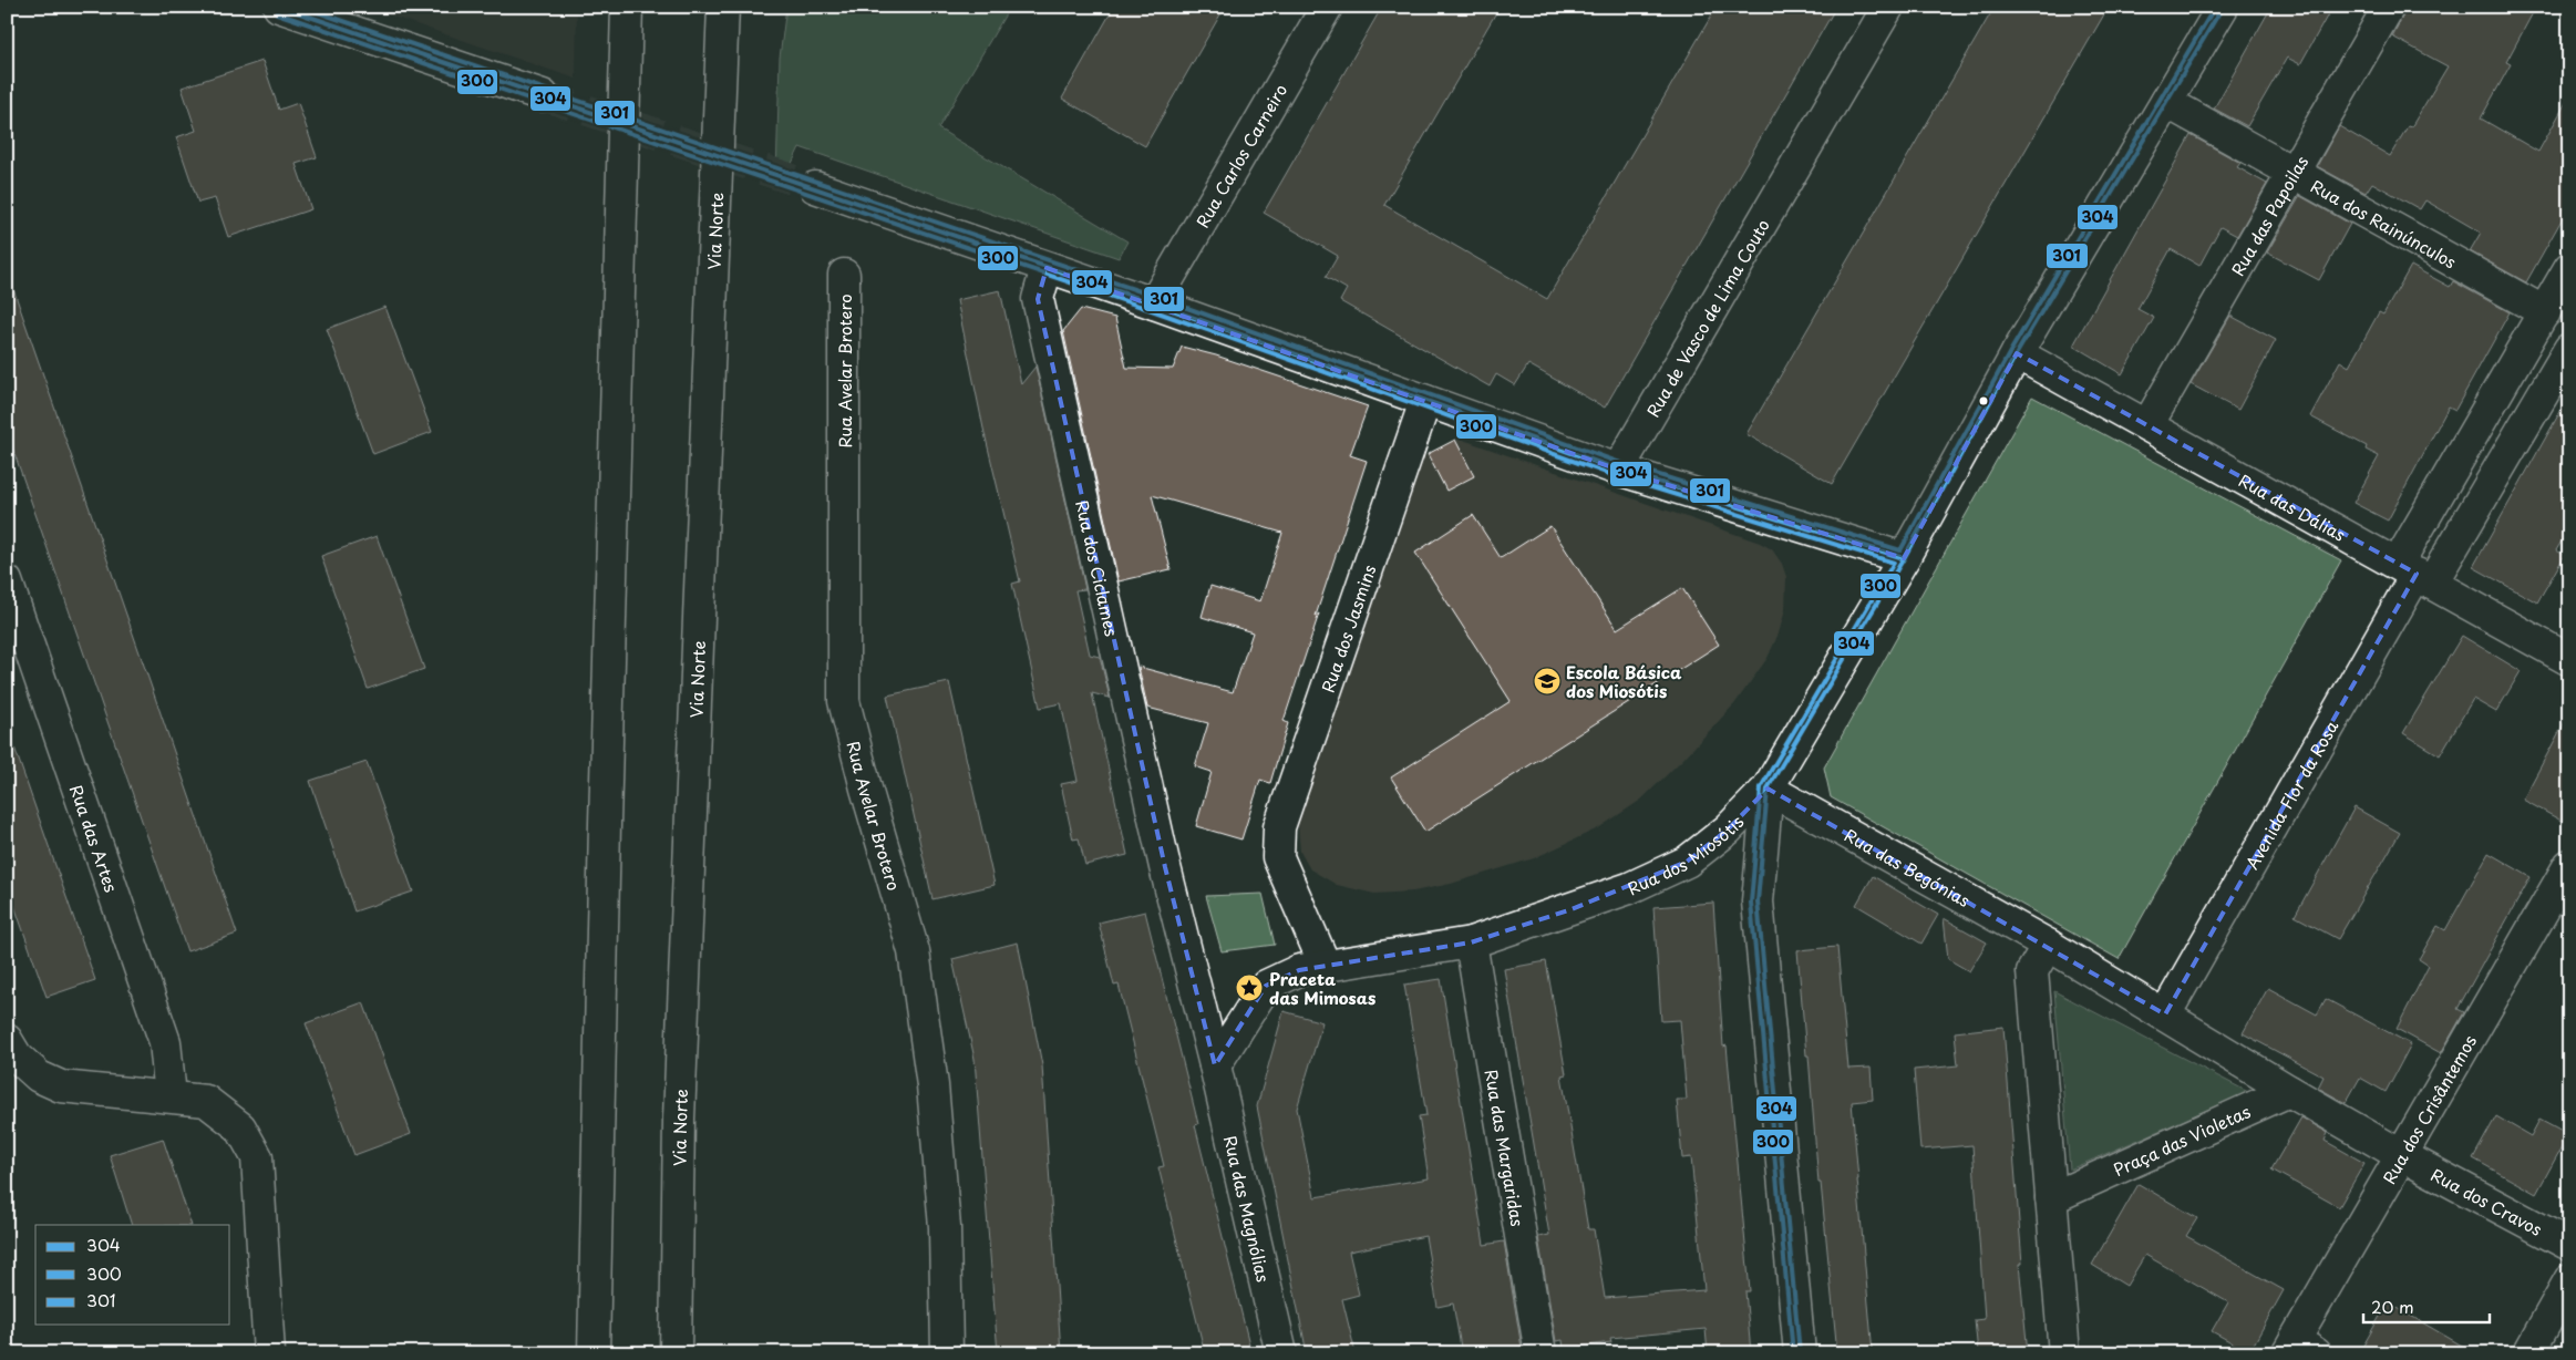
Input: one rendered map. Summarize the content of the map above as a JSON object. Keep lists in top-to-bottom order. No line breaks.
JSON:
{"streets":{"main road":["Rua Carlos Carneiro","Rua das Papoilas","Rua dos Rainúnculos","Via Norte","Rua de Vasco de Lima Couto","Rua Avelar Brotero","Rua das Dálias","Rua dos Ciclames","Rua dos Jasmins","Avenida Flor da Rosa","Rua das Artes","Rua dos Miosótis","Rua das Begónias","Rua dos Crisântemos","Praça das Violetas","Rua das Margaridas","Rua dos Cravos","Rua das Magnólias"]},"crossings":[["Rua das Papoilas","Rua dos Rainúnculos"],["Rua das Papoilas","Rua das Dálias"],["Rua dos Rainúnculos","Avenida Flor da Rosa"],["Rua dos Rainúnculos","Rua dos Miosótis"],["Rua das Dálias","Avenida Flor da Rosa"],["Rua das Dálias","Rua dos Miosótis"],["Rua dos Ciclames","Rua das Magnólias"],["Rua dos Jasmins","Rua dos Miosótis"],["Rua dos Miosótis","Rua das Begónias"],["Rua dos Miosótis","Rua das Margaridas"],["Rua dos Crisântemos","Rua dos Cravos"],["Praça das Violetas","Rua dos Cravos"]],"places":{"school or university":["Escola Básica dos Miosótis"],"place":["Praceta das Mimosas"]},"lines":["transit line 304","transit line 301","transit line 300"],"legend":["304","300","301"],"scale_bar":"20 m"}
